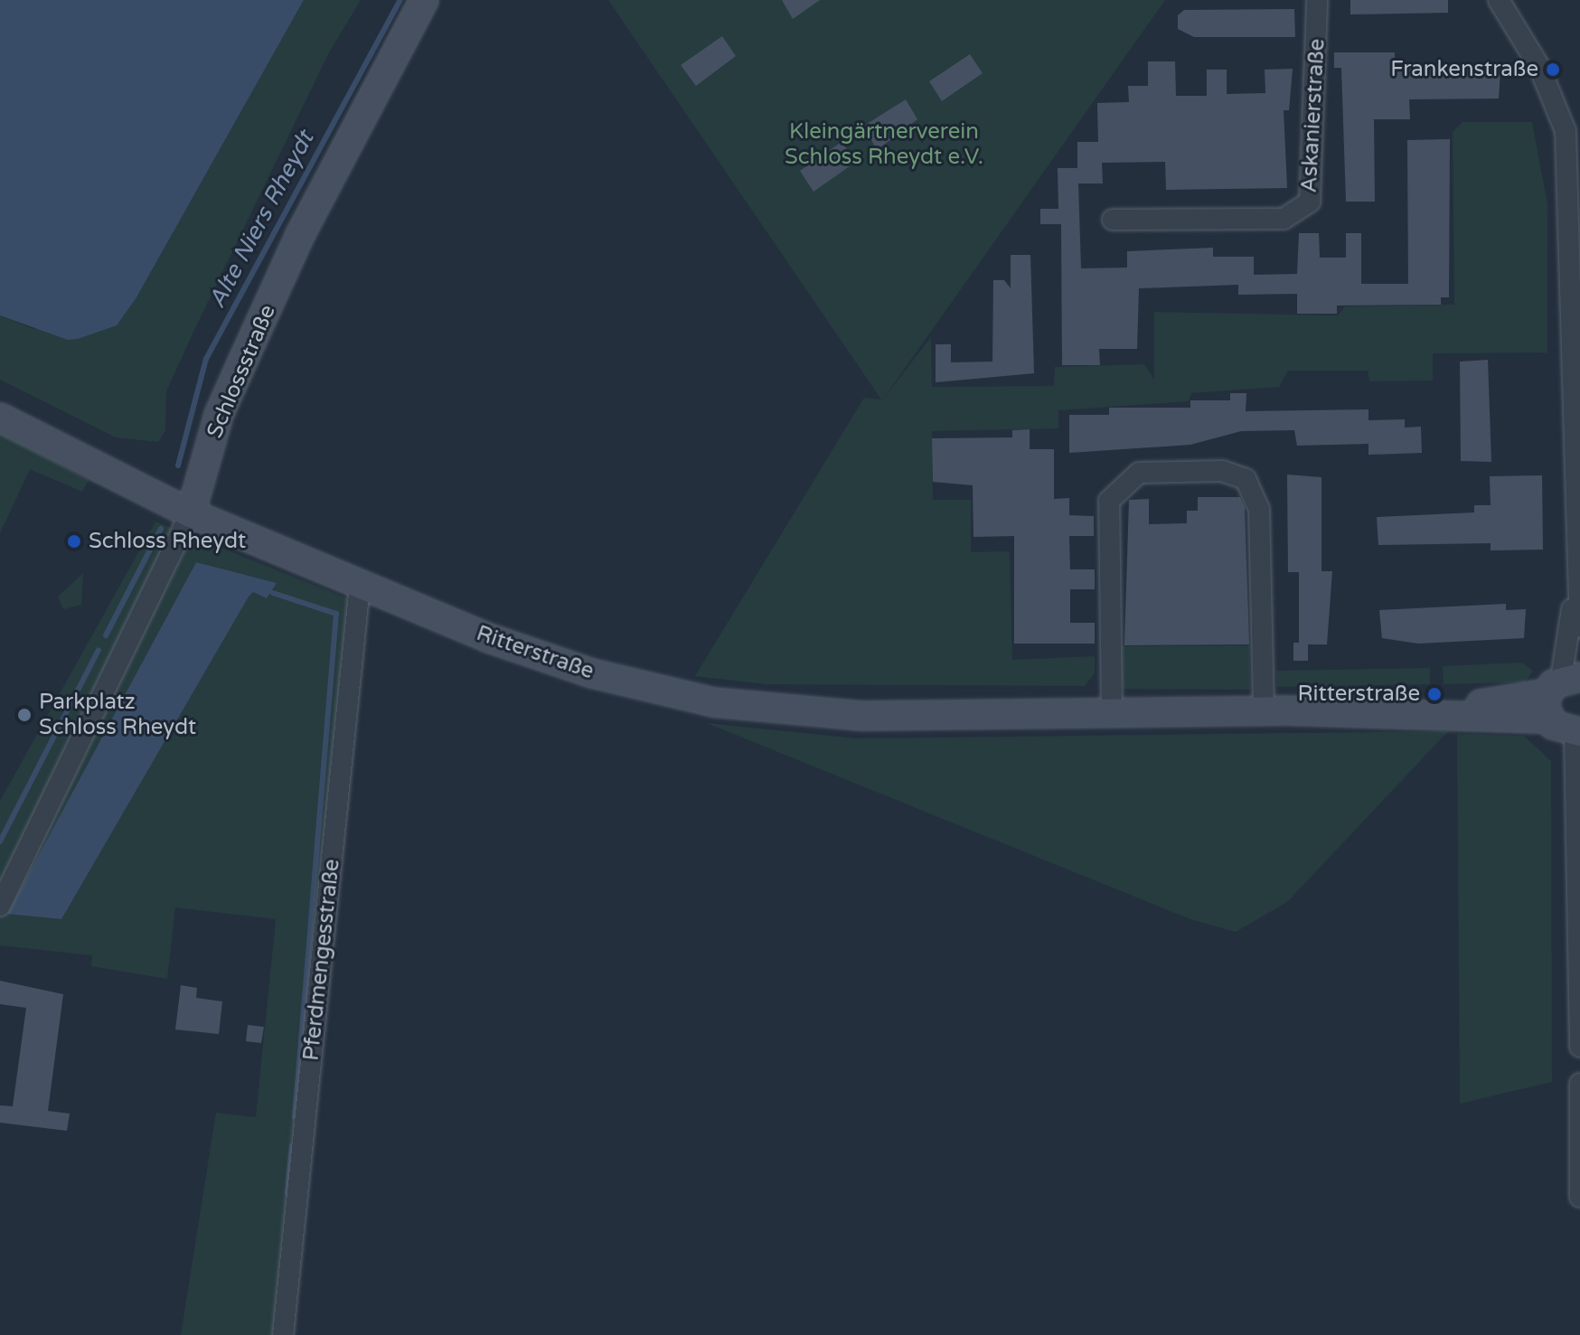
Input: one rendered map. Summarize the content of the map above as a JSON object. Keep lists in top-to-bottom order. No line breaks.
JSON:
{"streets":{"main road":["Schlossstraße","Ritterstraße"],"street":["Askanierstraße","Pferdmengesstraße"]},"crossings":[["Schlossstraße","Ritterstraße"],["Ritterstraße","Pferdmengesstraße"]],"water":["Alte Niers Rheydt"],"parks":["Kleingärtnerverein Schloss Rheydt e.V."],"places":["Frankenstraße","Schloss Rheydt","Ritterstraße","Parkplatz Schloss Rheydt"]}
